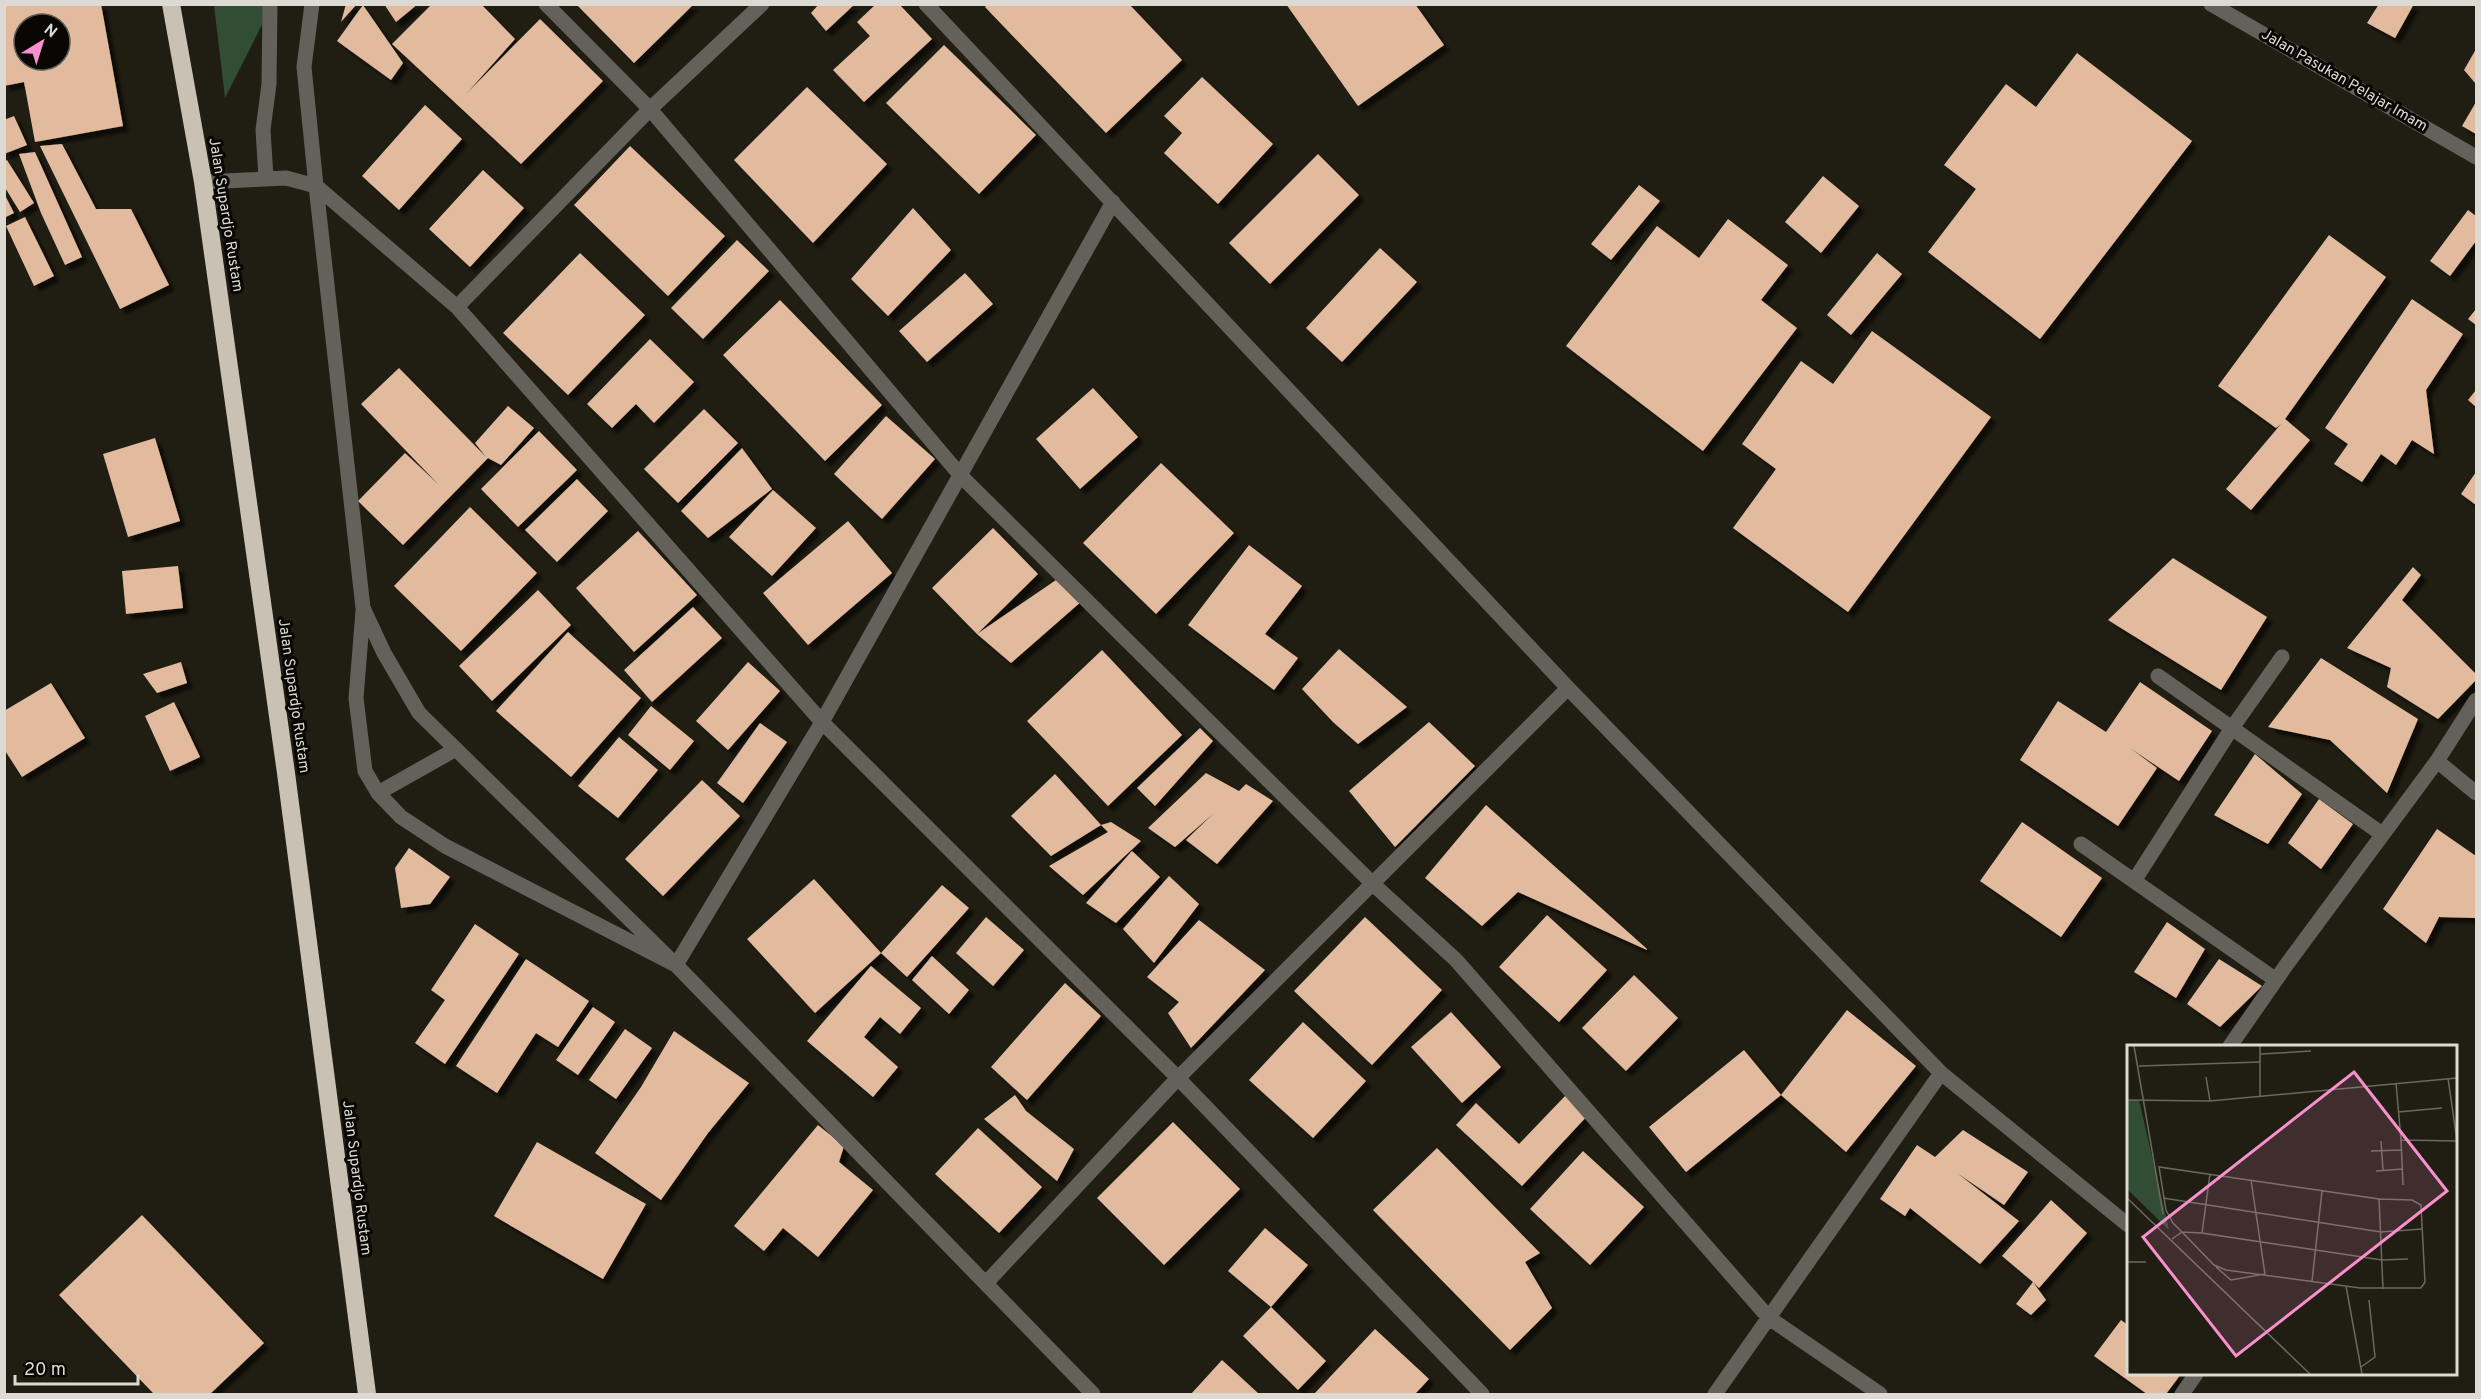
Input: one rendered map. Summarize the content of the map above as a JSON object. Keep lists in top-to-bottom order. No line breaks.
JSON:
{"streets":{"highway":["Jalan Supardjo Rustam"],"street":["Jalan Pasukan Pelajar Imam"]},"scale_bar":"20 m","north":"top right"}
